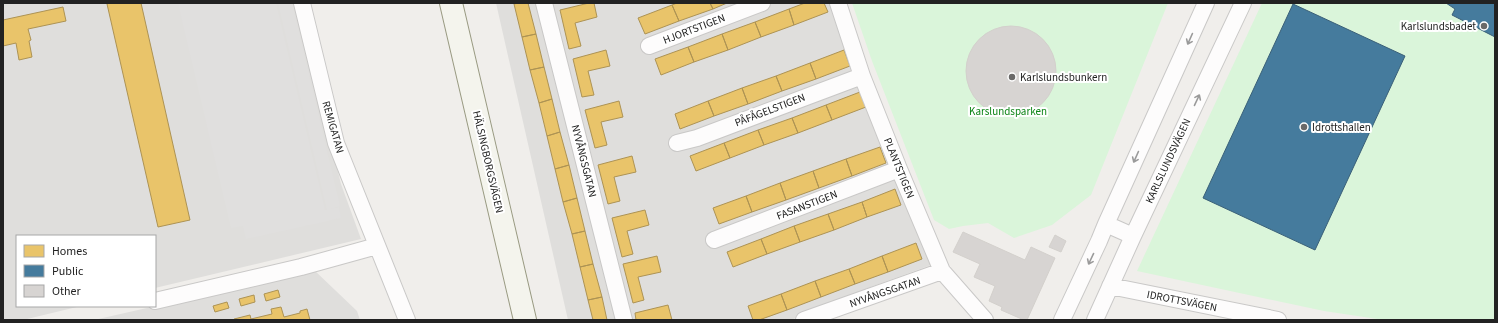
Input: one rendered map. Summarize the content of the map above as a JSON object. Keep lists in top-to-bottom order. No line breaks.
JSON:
{"streets":{"main road":["HÄLSINGBORGSVÄGEN"],"street":["HJORTSTIGEN","PÅFÅGELSTIGEN","REMIGATAN","NYVÅNGSGATAN","KARLSLUNDSVÄGEN","PLANTSTIGEN","FASANSTIGEN","IDROTTSVÄGEN"]},"crossings":[["PÅFÅGELSTIGEN","PLANTSTIGEN"],["NYVÅNGSGATAN","PLANTSTIGEN"],["KARLSLUNDSVÄGEN","IDROTTSVÄGEN"],["PLANTSTIGEN","FASANSTIGEN"]],"parks":["Karslundsparken"],"places":["Karlslundsbadet","Karlslundsbunkern","Idrottshallen"],"legend":["Homes","Public","Other"]}
